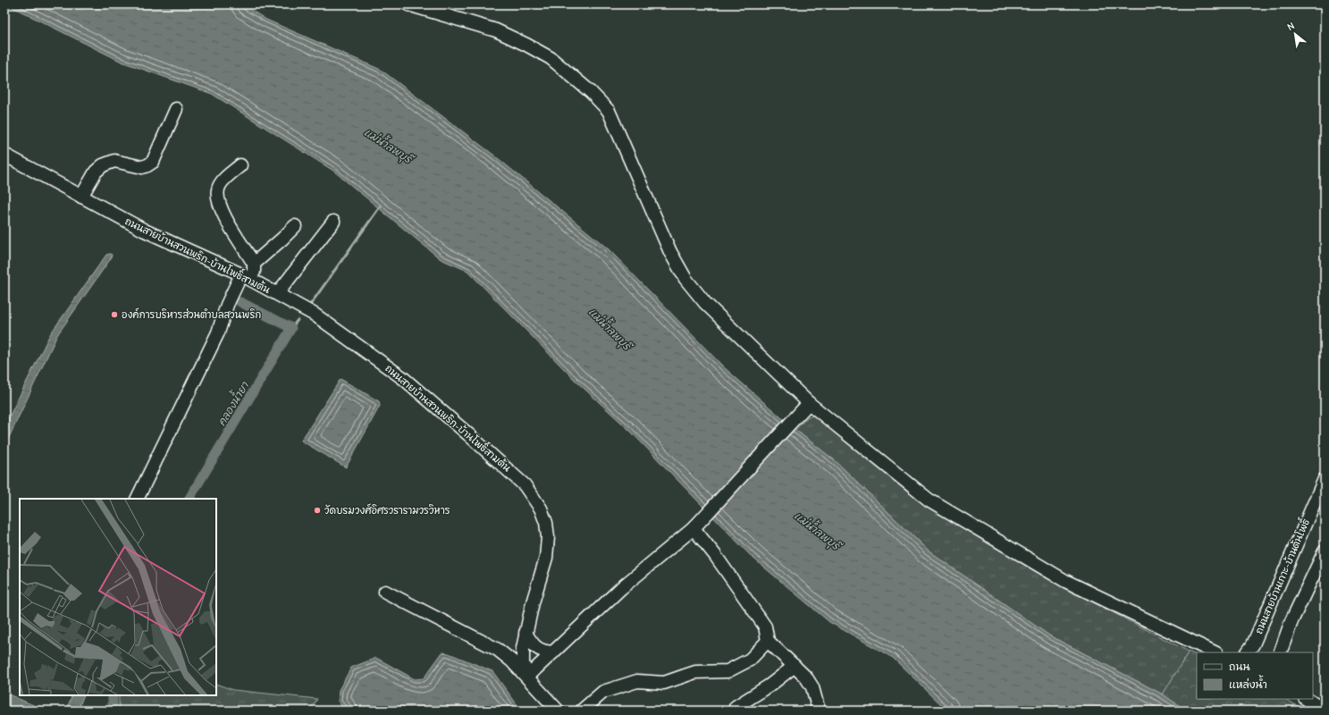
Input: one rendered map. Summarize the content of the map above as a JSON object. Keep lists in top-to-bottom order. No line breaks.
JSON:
{"streets":{"street":["ถนนสายบ้านสวนพริก-บ้านโพธิ์สามต้น","ถนนสายบ้านเกาะ-บ้านต้นโพธิ์"]},"water":["แม่น้ำลพบุรี","คลองน้ำยา"],"places":["องค์การบริหารส่วนตำบลสวนพริก","วัดบรมวงศ์อิศรวรารามวรวิหาร"],"legend":["ถนน","แหล่งน้ำ"],"north":"top left"}
